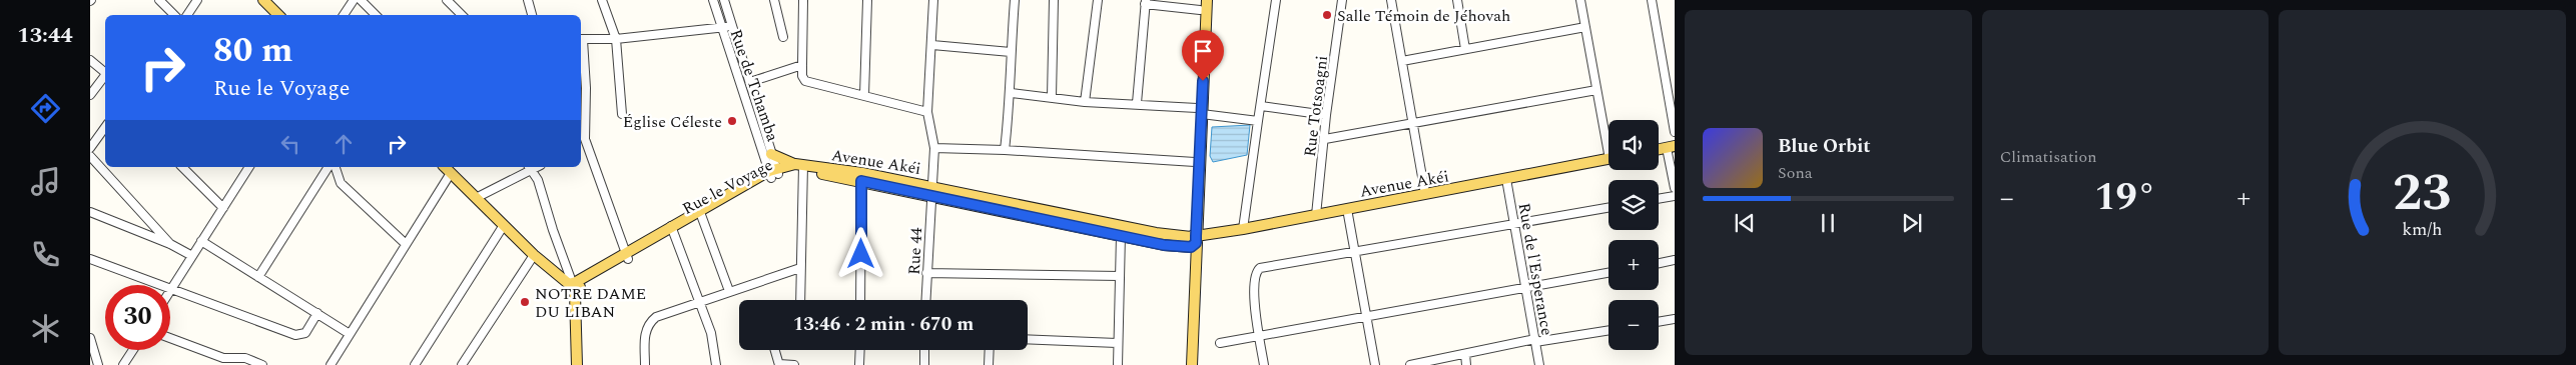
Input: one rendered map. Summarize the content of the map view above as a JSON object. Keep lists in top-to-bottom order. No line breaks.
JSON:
{"streets":{"main road":["Avenue Akéi","Rue le Voyage"],"street":["Rue de Tchamba","Rue Totsoagni","Rue 44","Rue de l'Esperance"]},"crossings":[["Rue de Tchamba","Rue le Voyage"],["Rue Totsoagni","Avenue Akéi"],["Avenue Akéi","Rue le Voyage"],["Avenue Akéi","Rue 44"],["Avenue Akéi","Rue de l'Esperance"],["Rue le Voyage","Rue 44"]],"places":["Salle Témoin de Jéhovah","Église Céleste","NOTRE DAME DU LIBAN"],"page":{"tabs":"13:44","tile":"Climatisation","turn":["80 m","Rue le Voyage"],"map_buttons":["+","−"],"song":["Blue Orbit","Sona"],"heat":["−","19°","+"],"limit":"30","trip":"13:46 · 2 min · 670 m","gauge":["23","km/h"]}}
